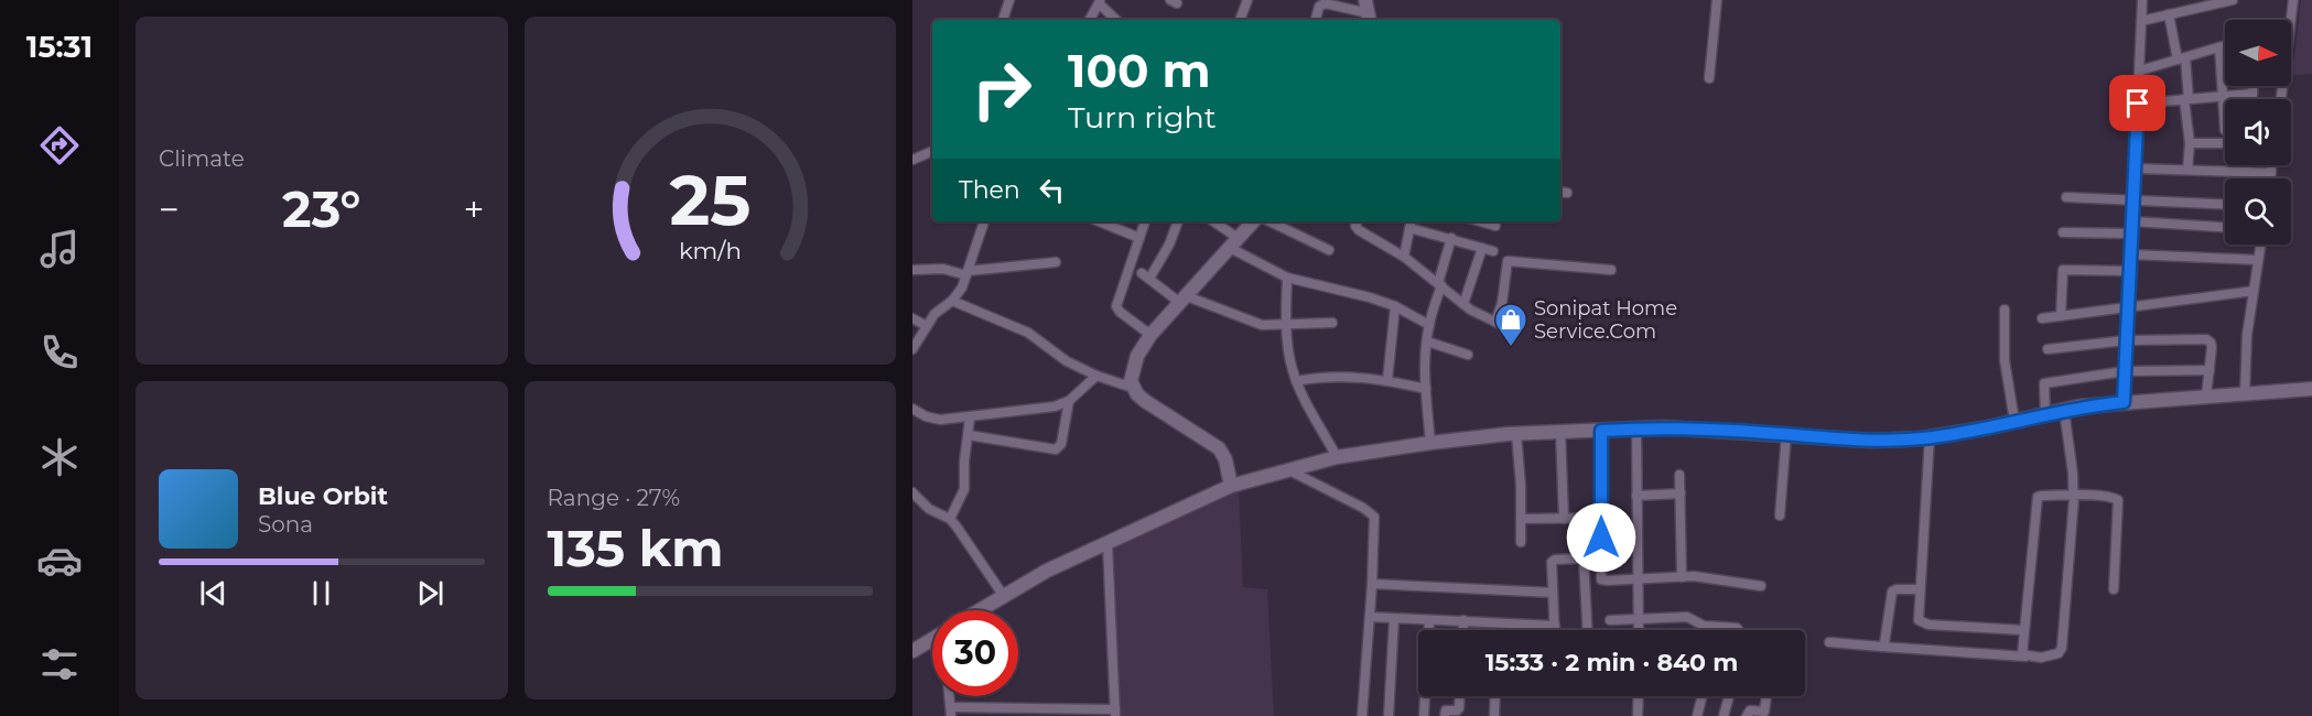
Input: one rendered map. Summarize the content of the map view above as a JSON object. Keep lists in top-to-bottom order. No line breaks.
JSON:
{"places":{"shop":["Sonipat Home Service.Com"]},"north":"right","page":{"tabs":"15:31","tile":["Climate",["Range · 27%","135 km"]],"turn":["100 m","Turn right"],"then":"Then","heat":["−","23°","+"],"song":["Blue Orbit","Sona"],"limit":"30","trip":"15:33 · 2 min · 840 m","gauge":["25","km/h"]}}
